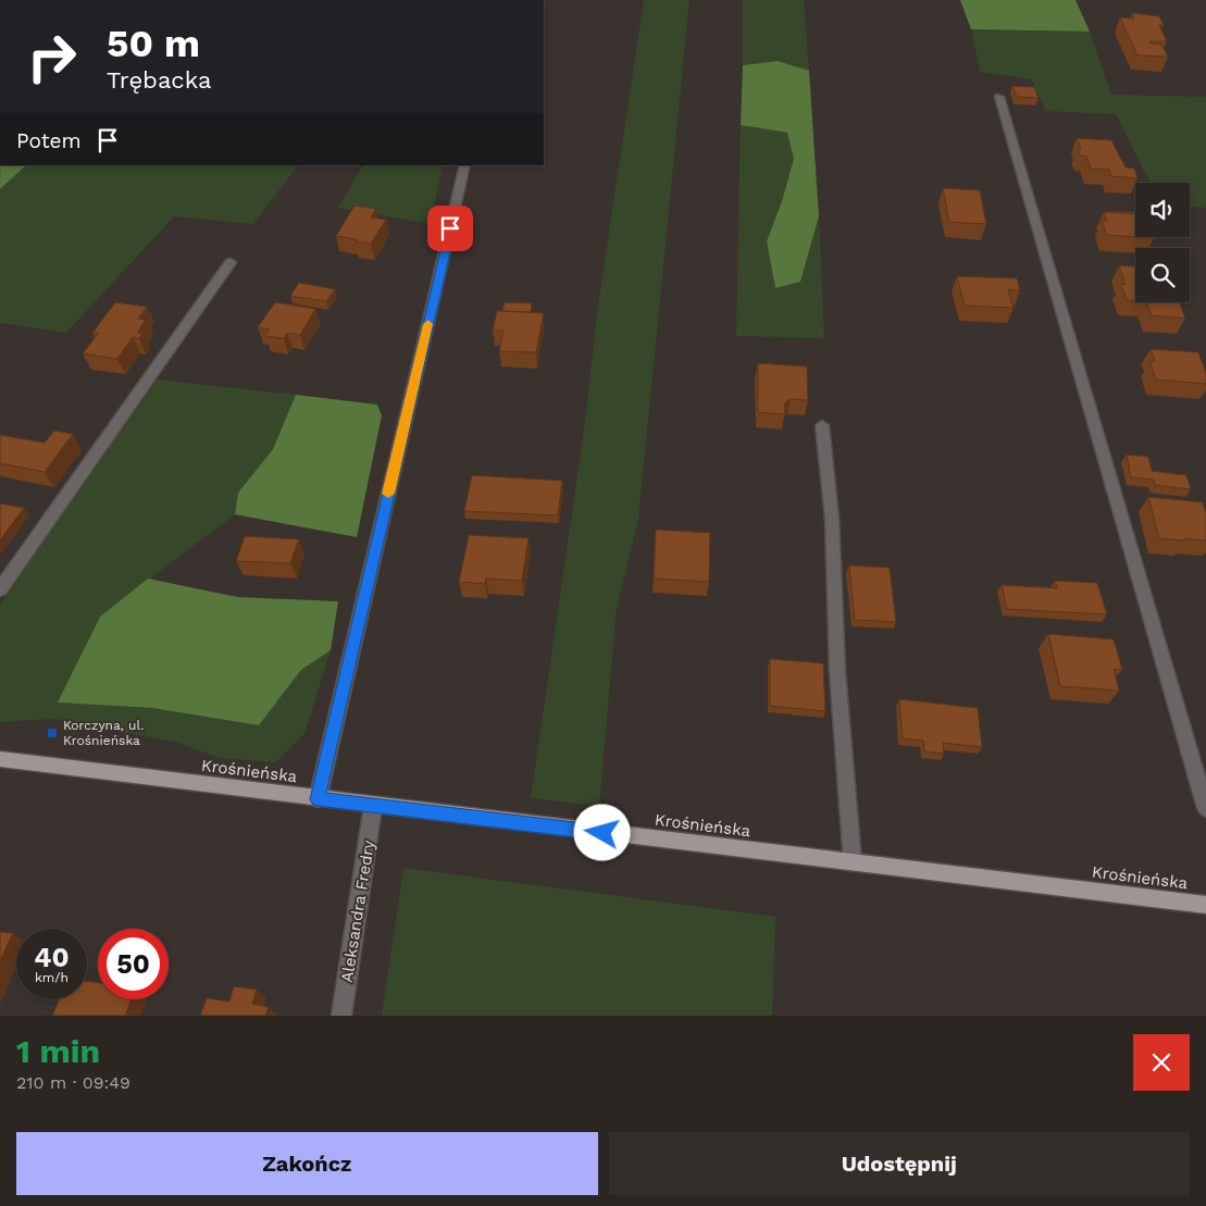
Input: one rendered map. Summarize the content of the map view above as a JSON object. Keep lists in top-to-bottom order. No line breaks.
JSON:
{"streets":{"main road":["Krośnieńska"],"street":["Aleksandra Fredry"]},"crossings":[["Krośnieńska","Aleksandra Fredry"]],"places":{"transit":["Korczyna, ul. Krośnieńska"]},"page":{"turn":["50 m","Trębacka"],"then":"Potem","speed":"40 km/h","limit":"50","heading":["1 min","210 m · 09:49"],"buttons":["Zakończ","Udostępnij"]}}
